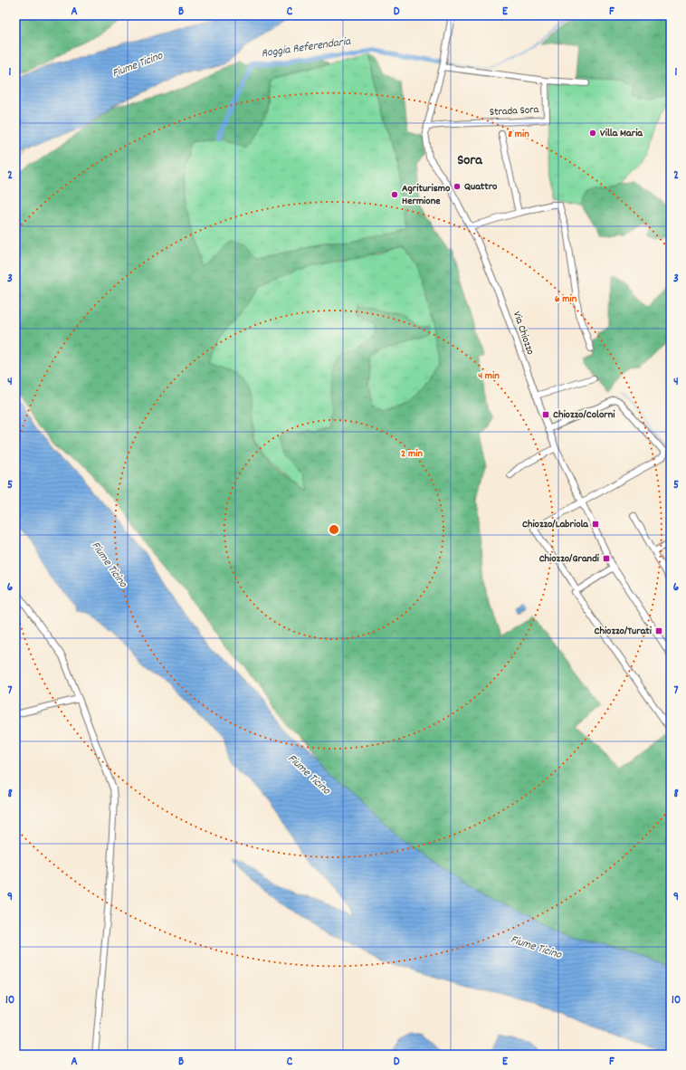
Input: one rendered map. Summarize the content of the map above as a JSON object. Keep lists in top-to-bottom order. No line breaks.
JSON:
{"streets":{"street":["Strada Sora","Via Chiozzo"]},"districts":["Sora"],"water":["Roggia Referendaria","Fiume Ticino"],"places":{"other":["Villa Maria","Quattro","Agriturismo Hermione"],"transit":["Chiozzo/Colorni","Chiozzo/Labriola","Chiozzo/Grandi","Chiozzo/Turati"]},"grid":{"columns":["A","B","C","D","E","F"],"rows":["1","2","3","4","5","6","7","8","9","10"]},"rings":["8 min","6 min","4 min","2 min"]}
